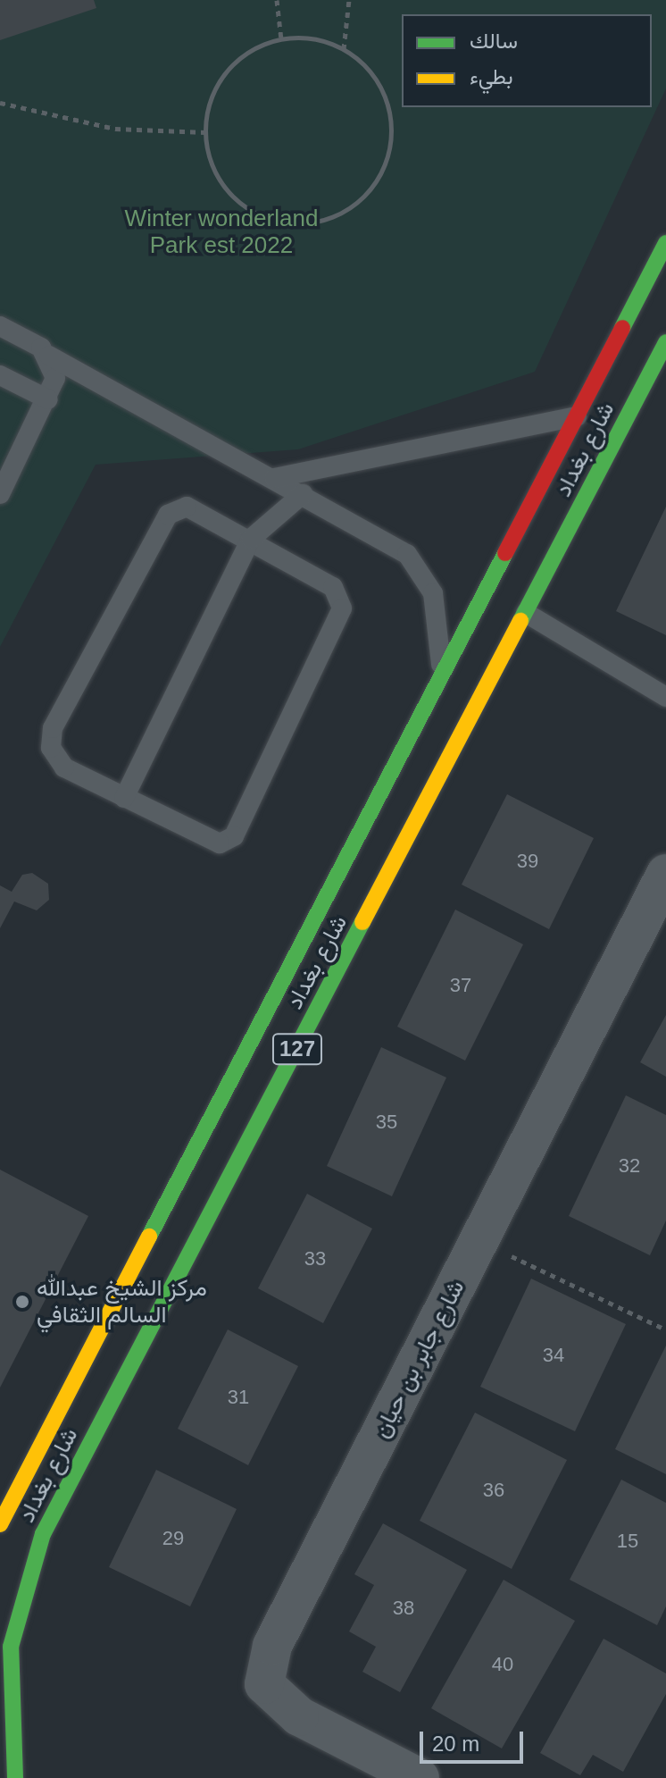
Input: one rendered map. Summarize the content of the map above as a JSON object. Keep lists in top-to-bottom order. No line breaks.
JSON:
{"streets":{"main road":["شارع بغداد","127"],"street":["شارع جابر بن حيان"]},"parks":["Winter wonderland Park est 2022"],"places":["مركز الشيخ عبدالله السالم الثقافي"],"house_numbers":["39","37","35","32","33","34","31","36","29","15","38","40"],"legend":["سالك","بطيء"],"scale_bar":"20 m"}
